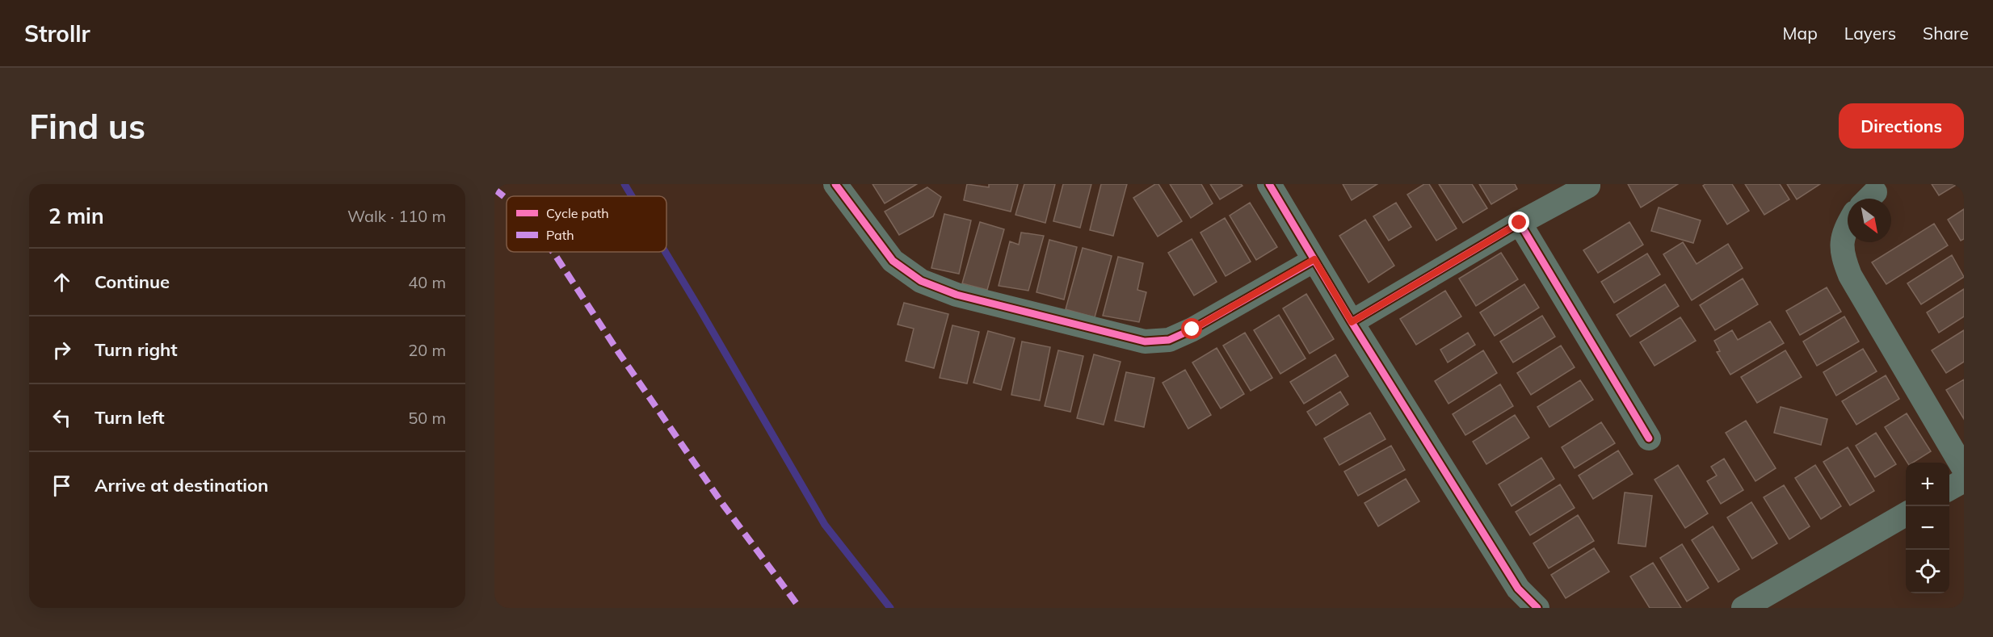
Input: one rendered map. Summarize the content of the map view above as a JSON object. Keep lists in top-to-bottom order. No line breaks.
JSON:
{"legend":["Cycle path","Path"],"north":"bottom right","page":{"header":"Strollr","nav":["Map","Layers","Share"],"buttons":"Directions","title":"Find us","heading":["2 min","Walk · 110 m"],"list":[["Continue","40 m"],["Turn right","20 m"],["Turn left","50 m"],"Arrive at destination"],"map_buttons":["+","−"]}}
